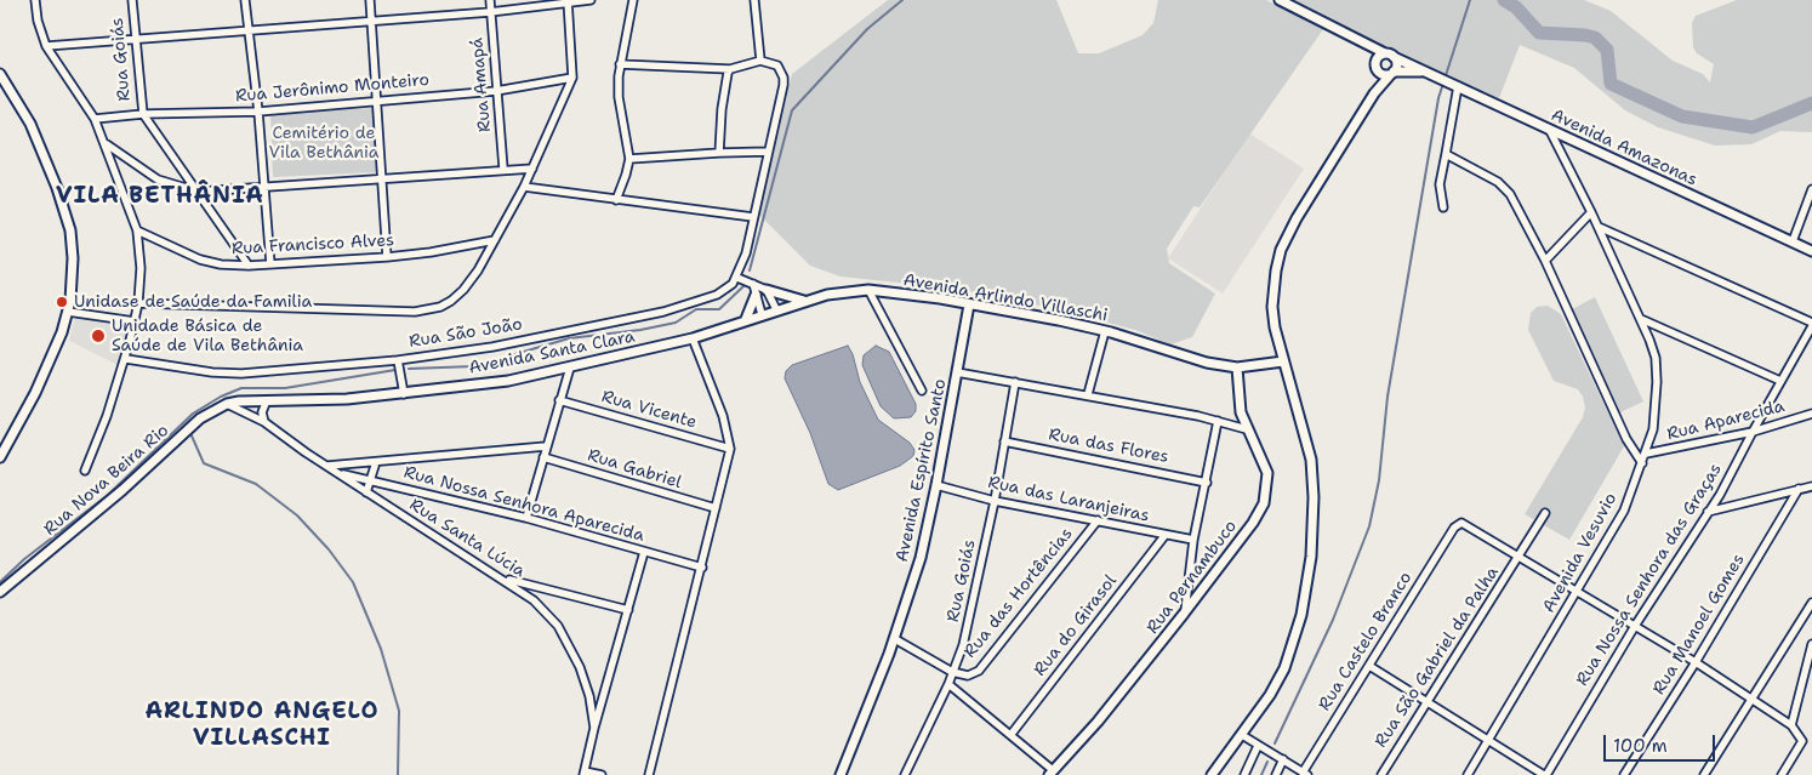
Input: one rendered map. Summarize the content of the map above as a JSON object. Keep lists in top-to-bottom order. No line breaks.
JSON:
{"streets":{"street":["Rua Goiás","Rua Amapá","Rua Jerônimo Monteiro","Avenida Amazonas","Rua Francisco Alves","Avenida Arlindo Villaschi","Rua São João","Avenida Santa Clara","Rua Vicente","Rua Aparecida","Rua das Flores","Rua Gabriel","Avenida Espírito Santo","Rua Nova Beira Rio","Rua das Laranjeiras","Rua Nossa Senhora Aparecida","Rua Santa Lúcia","Avenida Vesuvio","Rua Nossa Senhora das Graças","Rua Pernambuco","Rua das Hortências","Rua Manoel Gomes","Rua do Girasol","Rua Castelo Branco","Rua São Gabriel da Palha"]},"crossings":[["Rua Goiás","Rua Jerônimo Monteiro"],["Rua Goiás","Rua Francisco Alves"],["Rua Goiás","Rua das Flores"],["Rua Goiás","Rua das Laranjeiras"],["Rua Goiás","Rua das Hortências"],["Rua Amapá","Rua Jerônimo Monteiro"],["Avenida Amazonas","Avenida Vesuvio"],["Avenida Arlindo Villaschi","Avenida Santa Clara"],["Avenida Arlindo Villaschi","Avenida Espírito Santo"],["Avenida Arlindo Villaschi","Rua Pernambuco"],["Avenida Santa Clara","Rua Nova Beira Rio"],["Rua Aparecida","Avenida Vesuvio"],["Rua Aparecida","Rua Nossa Senhora das Graças"],["Avenida Espírito Santo","Rua das Laranjeiras"],["Avenida Espírito Santo","Rua das Hortências"],["Rua Nova Beira Rio","Rua Santa Lúcia"],["Rua das Laranjeiras","Rua das Hortências"],["Rua das Laranjeiras","Rua do Girasol"],["Rua Nossa Senhora Aparecida","Rua Santa Lúcia"],["Rua Castelo Branco","Rua São Gabriel da Palha"]],"districts":["VILA BETHÂNIA","ARLINDO ANGELO VILLASCHI"],"parks":["Cemitério de Vila Bethânia"],"places":["Unidase de Saúde da Familia","Unidade Básica de Saúde de Vila Bethânia"],"scale_bar":"100 m"}
